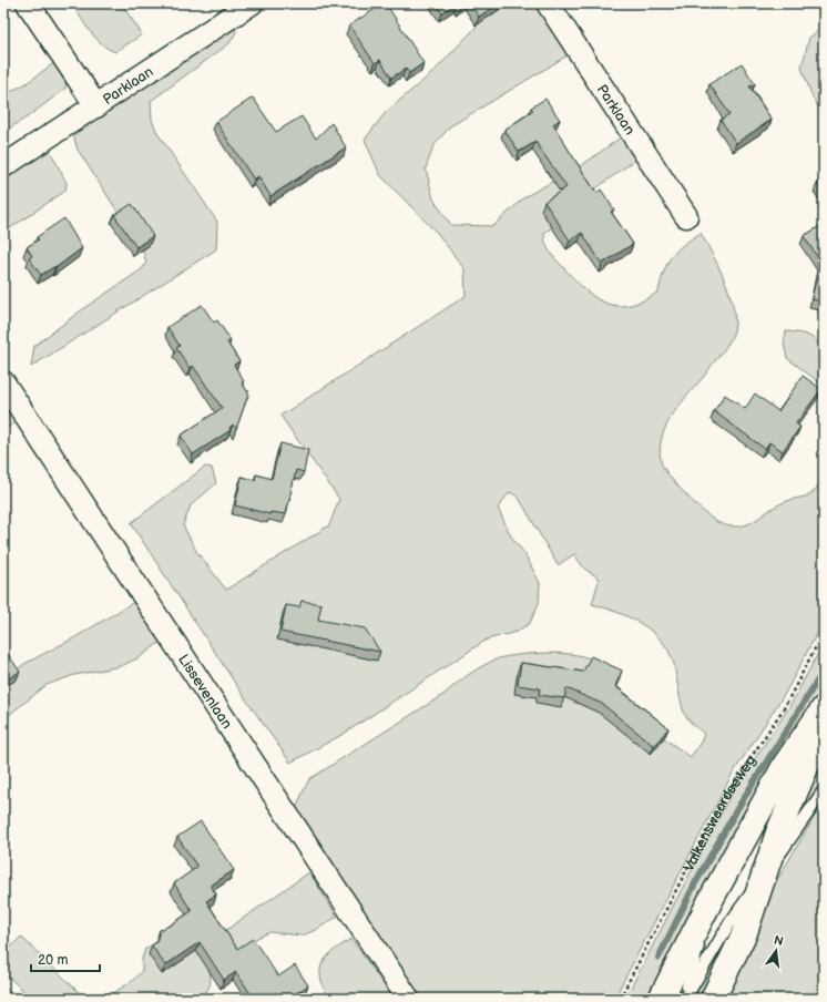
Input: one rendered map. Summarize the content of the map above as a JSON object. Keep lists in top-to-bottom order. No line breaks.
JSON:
{"streets":{"street":["Parklaan","Lissevenlaan"],"path":["Valkenswaardseweg"]},"scale_bar":"20 m","north":"top"}
